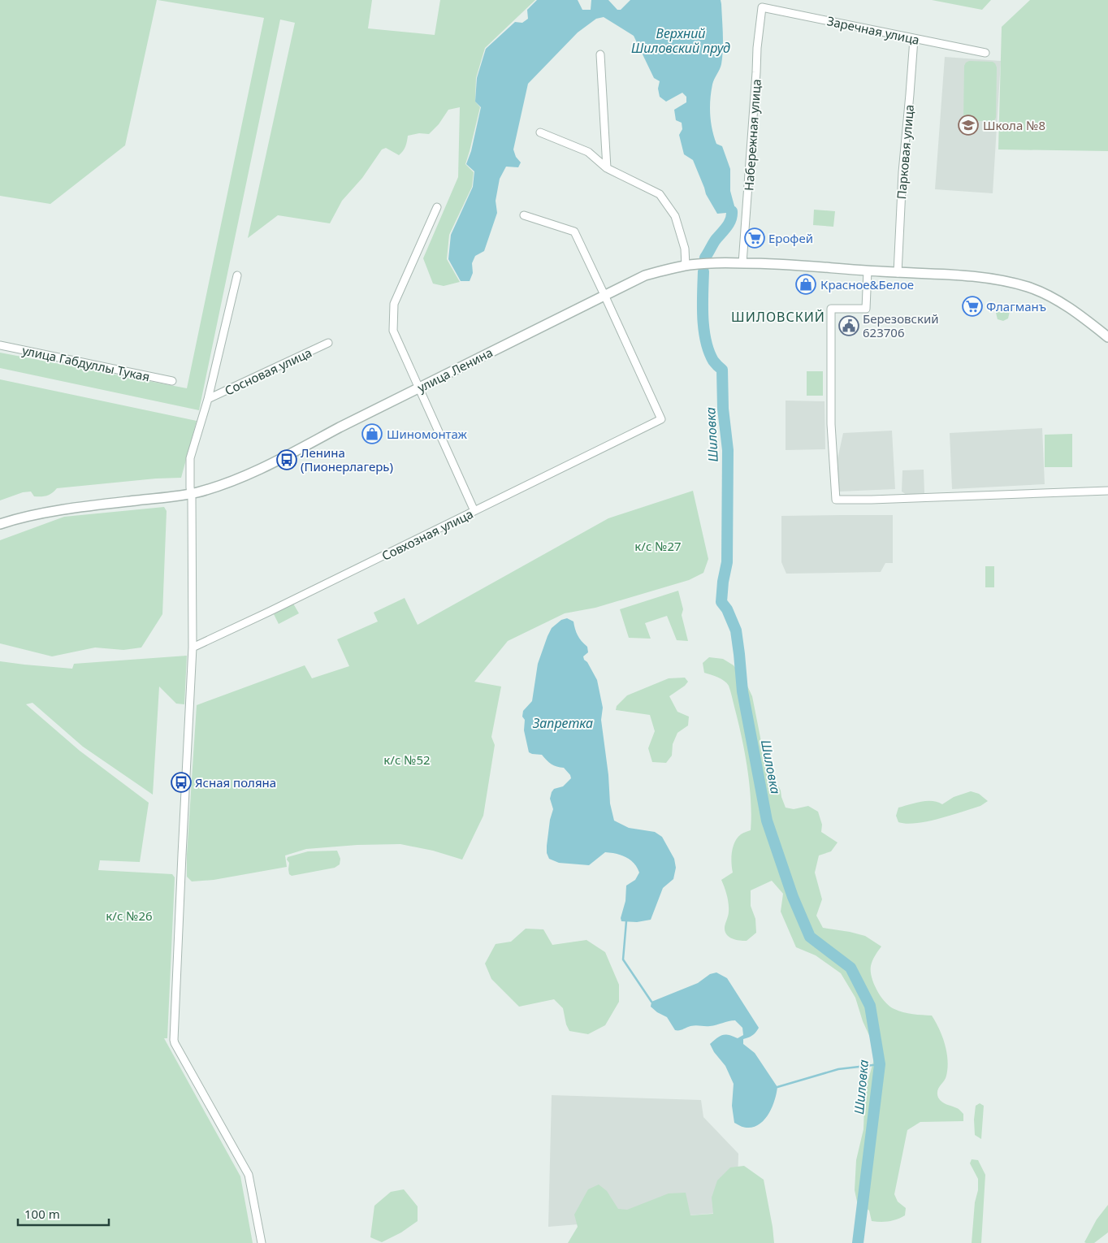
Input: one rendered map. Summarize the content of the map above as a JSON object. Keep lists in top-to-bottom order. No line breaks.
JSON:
{"streets":{"street":["Заречная улица","Набережная улица","Парковая улица","улица Габдуллы Тукая","улица Ленина","Сосновая улица","Совхозная улица"]},"crossings":[["Заречная улица","Набережная улица"],["Заречная улица","Парковая улица"],["Набережная улица","улица Ленина"],["Парковая улица","улица Ленина"],["улица Ленина","Совхозная улица"]],"districts":["ШИЛОВСКИЙ"],"water":["Верхний Шиловский пруд","Шиловка","Запретка"],"parks":["к/с №27","к/с №52","к/с №26"],"places":{"school or university":["Школа №8"],"supermarket":["Ерофей","Флагманъ"],"shop":["Красное&Белое","Шиномонтаж"],"public building":["Березовский 623706"],"bus stop":["Ленина (Пионерлагерь)","Ясная поляна"]},"scale_bar":"100 m"}
